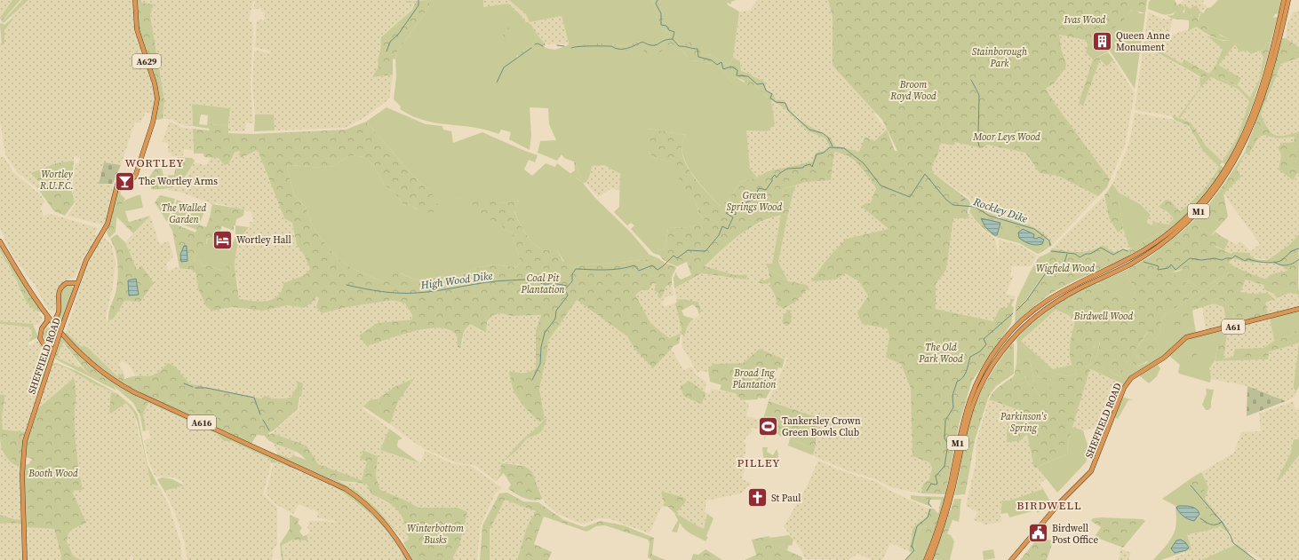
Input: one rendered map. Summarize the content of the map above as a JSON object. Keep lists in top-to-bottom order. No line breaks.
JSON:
{"streets":{"highway":["A629","M1","A61","SHEFFIELD ROAD","A616"]},"crossings":[["A629","SHEFFIELD ROAD"],["A629","A616"]],"districts":["WORTLEY","PILLEY","BIRDWELL"],"water":["Rockley Dike","High Wood Dike"],"parks":["Ivas Wood","Stainborough Park","Broom Royd Wood","Moor Leys Wood","Wortley R.U.F.C.","Green Springs Wood","The Walled Garden","Wigfield Wood","Coal Pit Plantation","Birdwell Wood","The Old Park Wood","Broad Ing Plantation","Parkinson's Spring","Booth Wood","Winterbottom Busks"],"places":{"building":["Queen Anne Monument"],"bar":["The Wortley Arms"],"hotel":["Wortley Hall"],"sports":["Tankersley Crown Green Bowls Club"],"church":["St Paul"],"public building":["Birdwell Post Office"]}}
